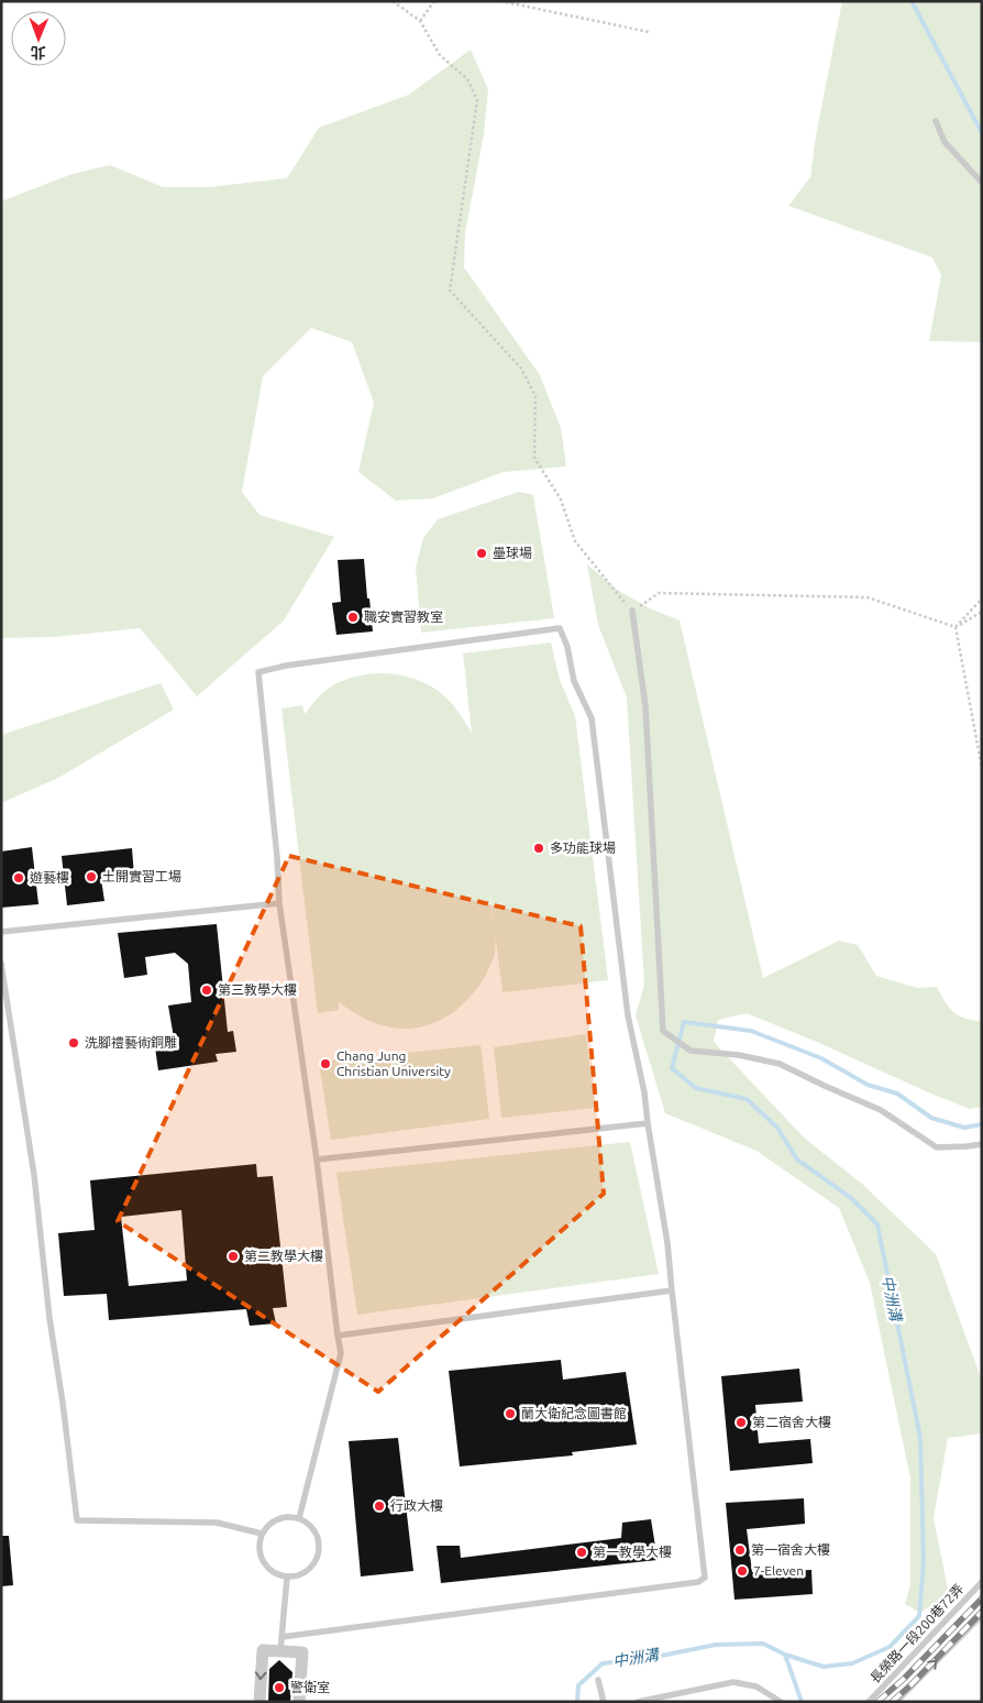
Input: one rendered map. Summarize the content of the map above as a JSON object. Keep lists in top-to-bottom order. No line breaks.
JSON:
{"streets":{"lane":["長榮路一段200巷72弄"]},"water":["中洲溝"],"places":["壘球場","職安實習教室","多功能球場","土開實習工場","遊藝樓","第三教學大樓","洗腳禮藝術銅雕","Chang Jung Christian University","第二教學大樓","蘭大衛紀念圖書館","第二宿舍大樓","行政大樓","第一宿舍大樓","第一教學大樓","7-Eleven","警衛室"],"north":"bottom"}
